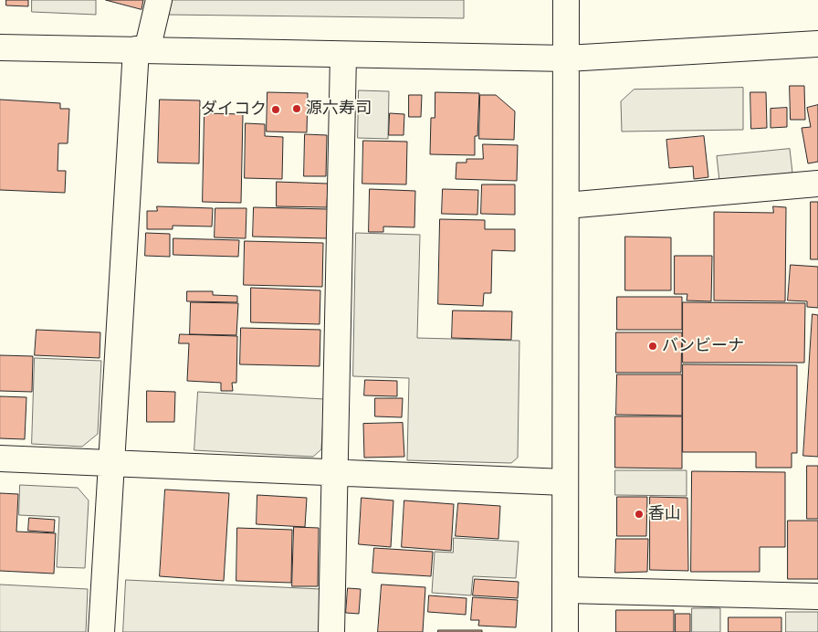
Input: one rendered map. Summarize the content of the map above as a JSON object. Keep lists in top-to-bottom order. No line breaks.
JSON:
{"places":["源六寿司","ダイコク","バンビーナ","香山"]}
